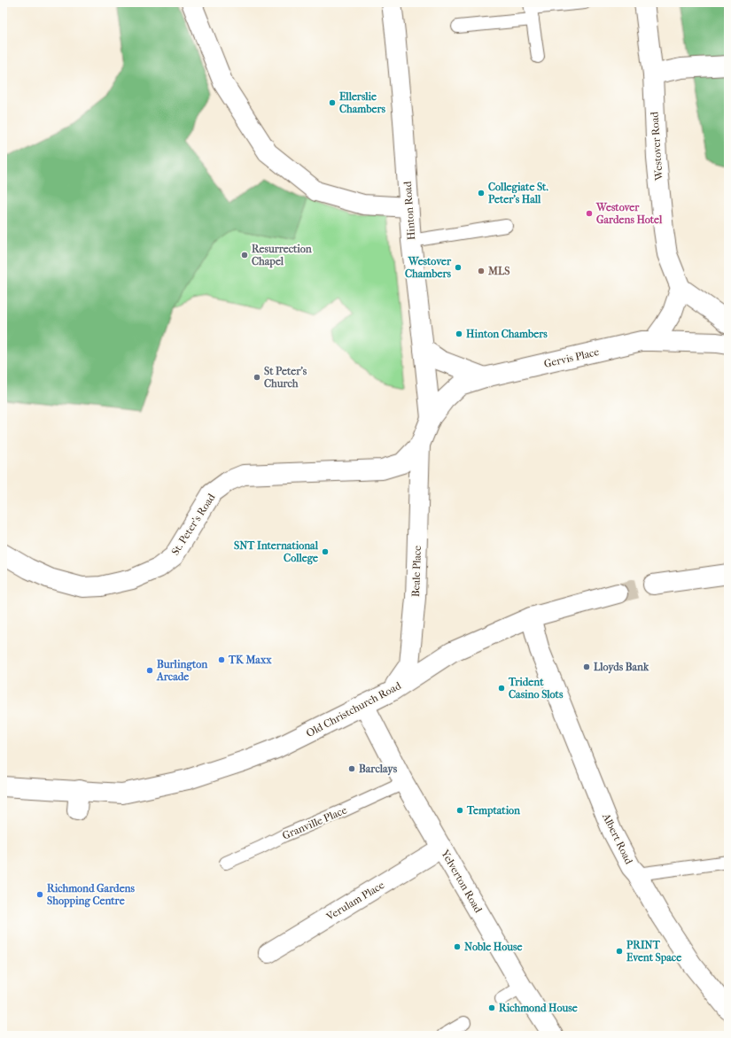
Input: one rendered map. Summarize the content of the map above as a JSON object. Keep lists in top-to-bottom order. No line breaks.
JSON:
{"streets":{"street":["Westover Road","Hinton Road","Gervis Place","St. Peter's Road","Beale Place","Old Christchurch Road","Albert Road","Yelverton Road","Verulam Place"],"lane":["Granville Place"]},"crossings":[["Hinton Road","Gervis Place"],["Hinton Road","St. Peter's Road"],["Gervis Place","St. Peter's Road"],["St. Peter's Road","Beale Place"],["Beale Place","Old Christchurch Road"],["Old Christchurch Road","Albert Road"],["Old Christchurch Road","Yelverton Road"],["Granville Place","Yelverton Road"],["Yelverton Road","Verulam Place"]],"places":["Ellerslie Chambers","Collegiate St. Peter's Hall","Westover Gardens Hotel","Resurrection Chapel","Westover Chambers","MLS","Hinton Chambers","St Peter's Church","SNT International College","TK Maxx","Lloyds Bank","Burlington Arcade","Trident Casino Slots","Barclays","Temptation","Richmond Gardens Shopping Centre","Noble House","PRINT Event Space","Richmond House"]}
